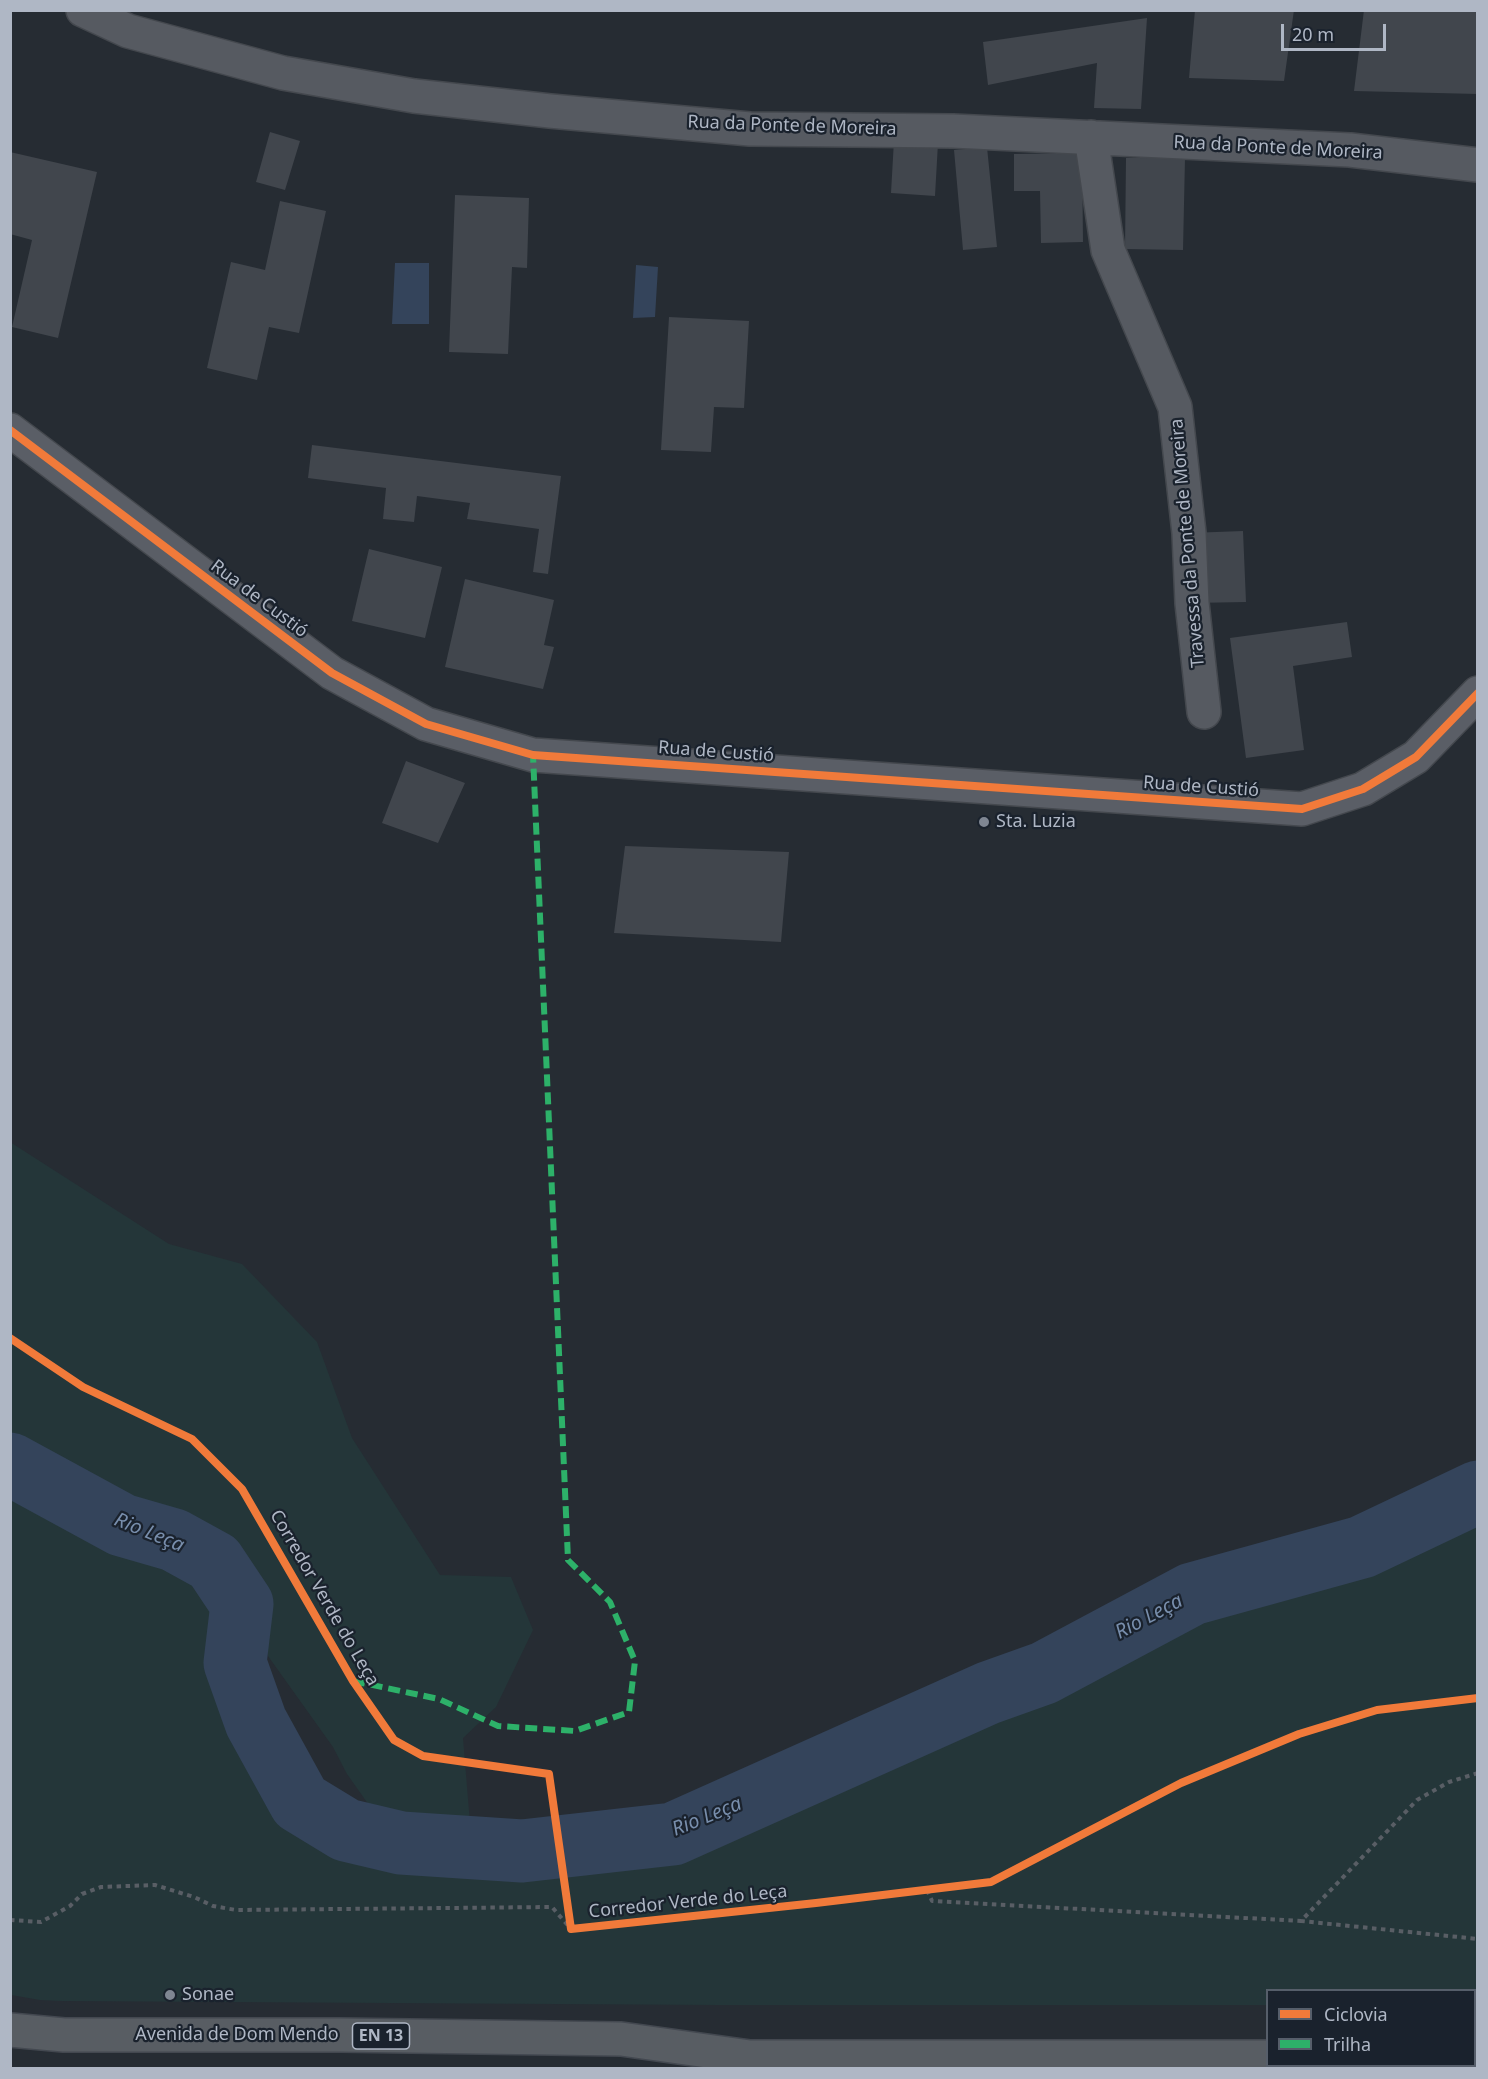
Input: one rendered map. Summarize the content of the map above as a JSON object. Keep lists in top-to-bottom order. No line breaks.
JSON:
{"streets":{"main road":["Rua de Custió","Avenida de Dom Mendo","EN 13"],"street":["Rua da Ponte de Moreira","Travessa da Ponte de Moreira"],"cycle path":["Corredor Verde do Leça"]},"crossings":[["Rua da Ponte de Moreira","Travessa da Ponte de Moreira"]],"water":["Rio Leça"],"places":["Sta. Luzia","Sonae"],"legend":["Ciclovia","Trilha"],"scale_bar":"20 m"}
